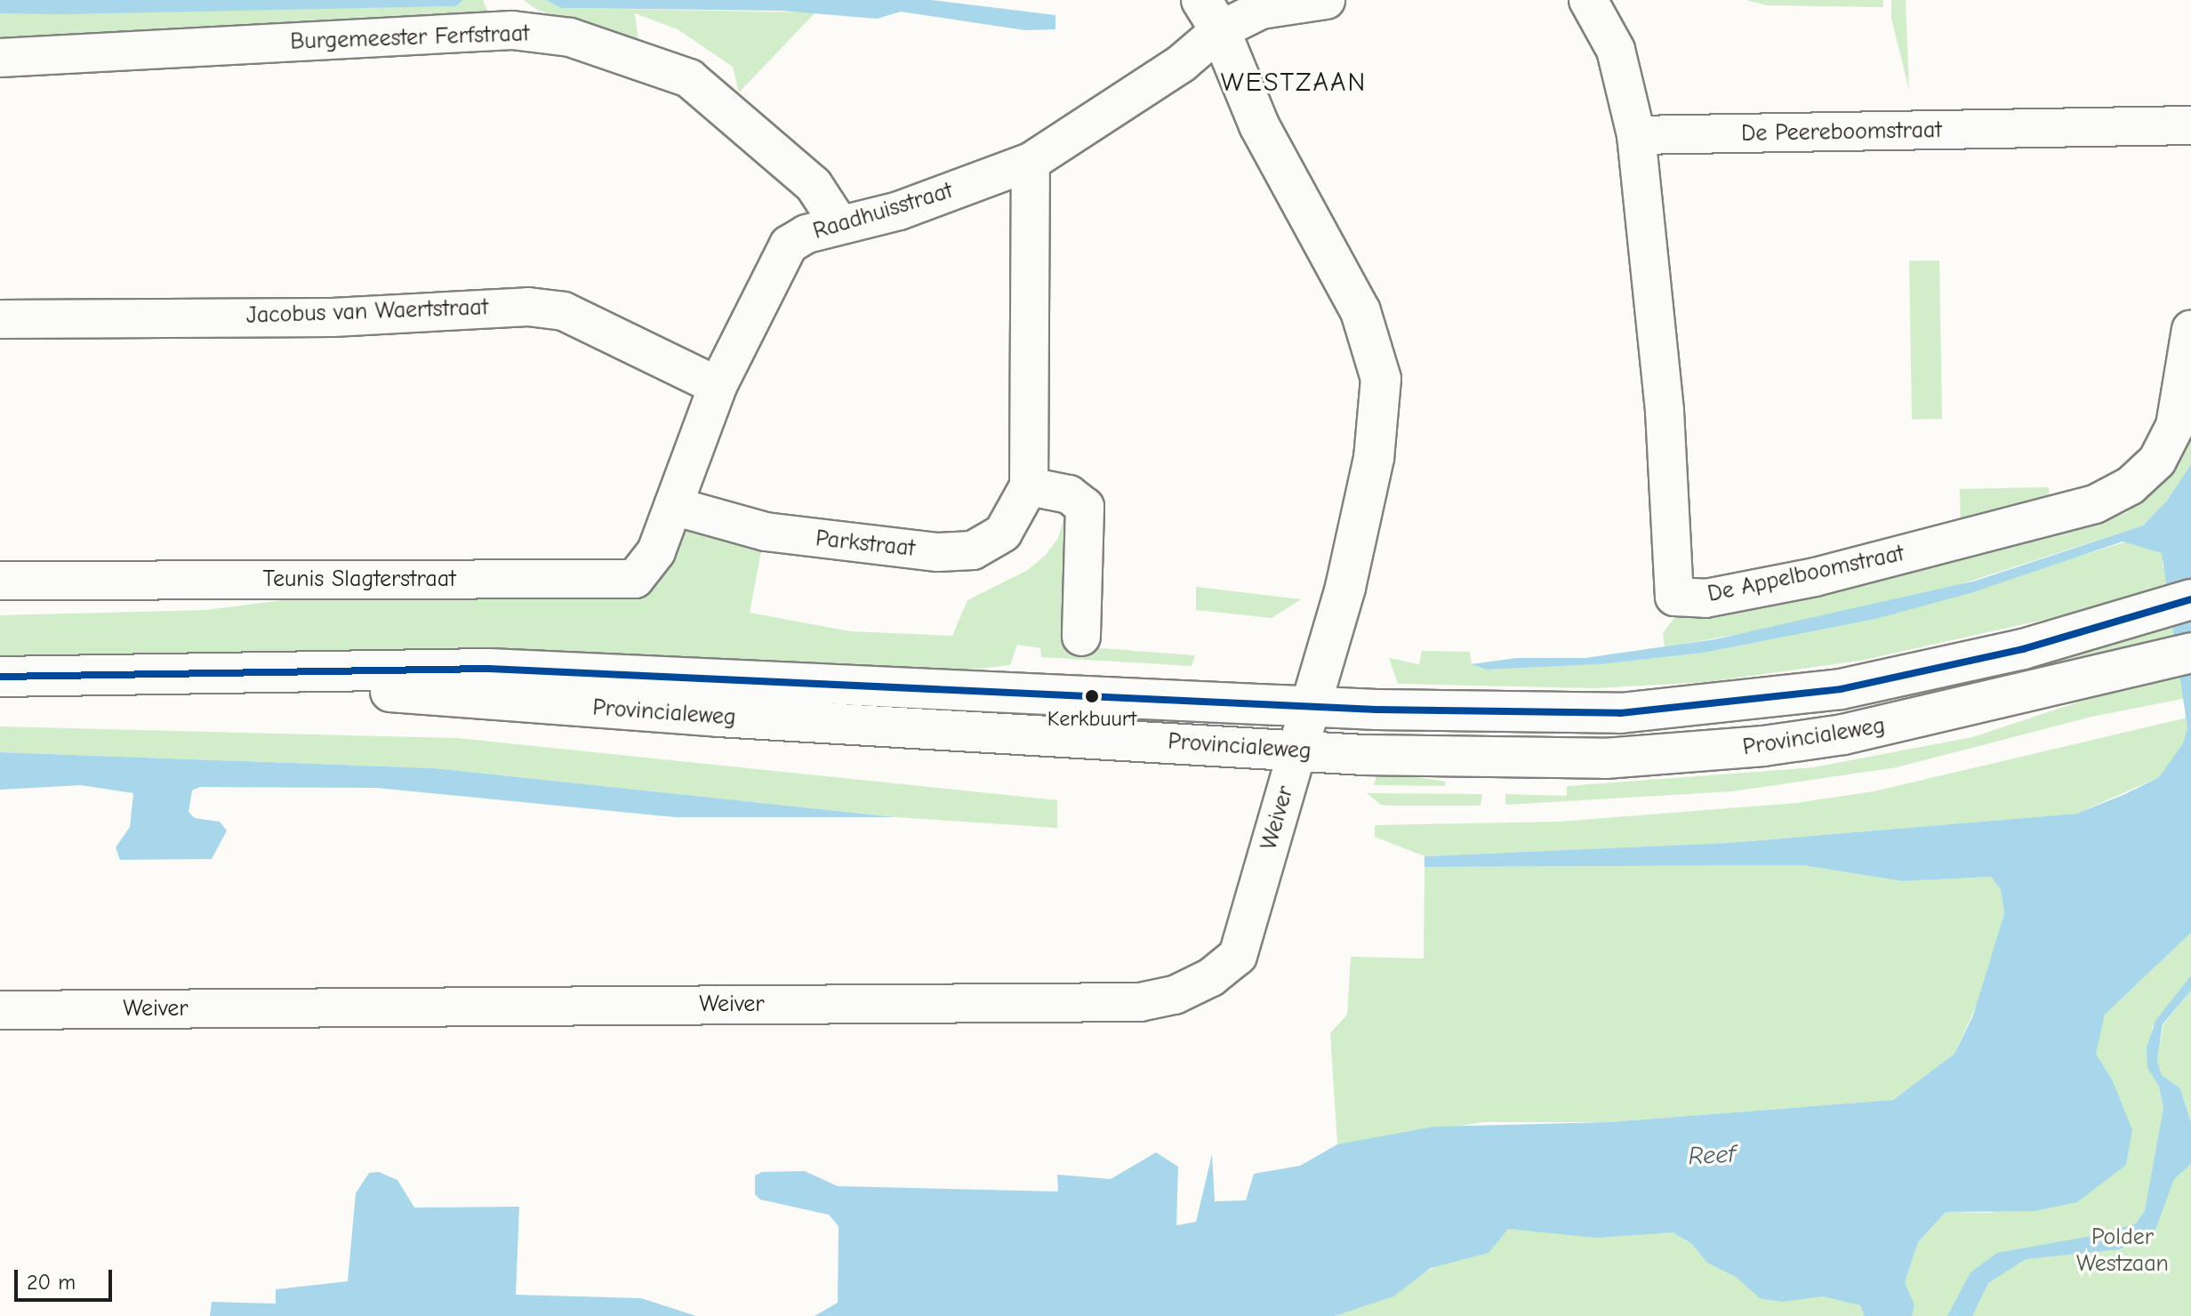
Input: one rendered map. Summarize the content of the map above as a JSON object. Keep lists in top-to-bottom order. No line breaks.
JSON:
{"streets":{"main road":["Provincialeweg"],"street":["Burgemeester Ferfstraat","De Peereboomstraat","Raadhuisstraat","Jacobus van Waertstraat","Parkstraat","De Appelboomstraat","Teunis Slagterstraat","Weiver"]},"crossings":[["Burgemeester Ferfstraat","Raadhuisstraat"],["De Peereboomstraat","De Appelboomstraat"],["Raadhuisstraat","Jacobus van Waertstraat"],["Raadhuisstraat","Parkstraat"],["Raadhuisstraat","Teunis Slagterstraat"],["Parkstraat","Teunis Slagterstraat"],["Provincialeweg","Weiver"]],"districts":["WESTZAAN"],"water":["Reef"],"parks":["Polder Westzaan"],"places":["Kerkbuurt"],"scale_bar":"20 m"}
